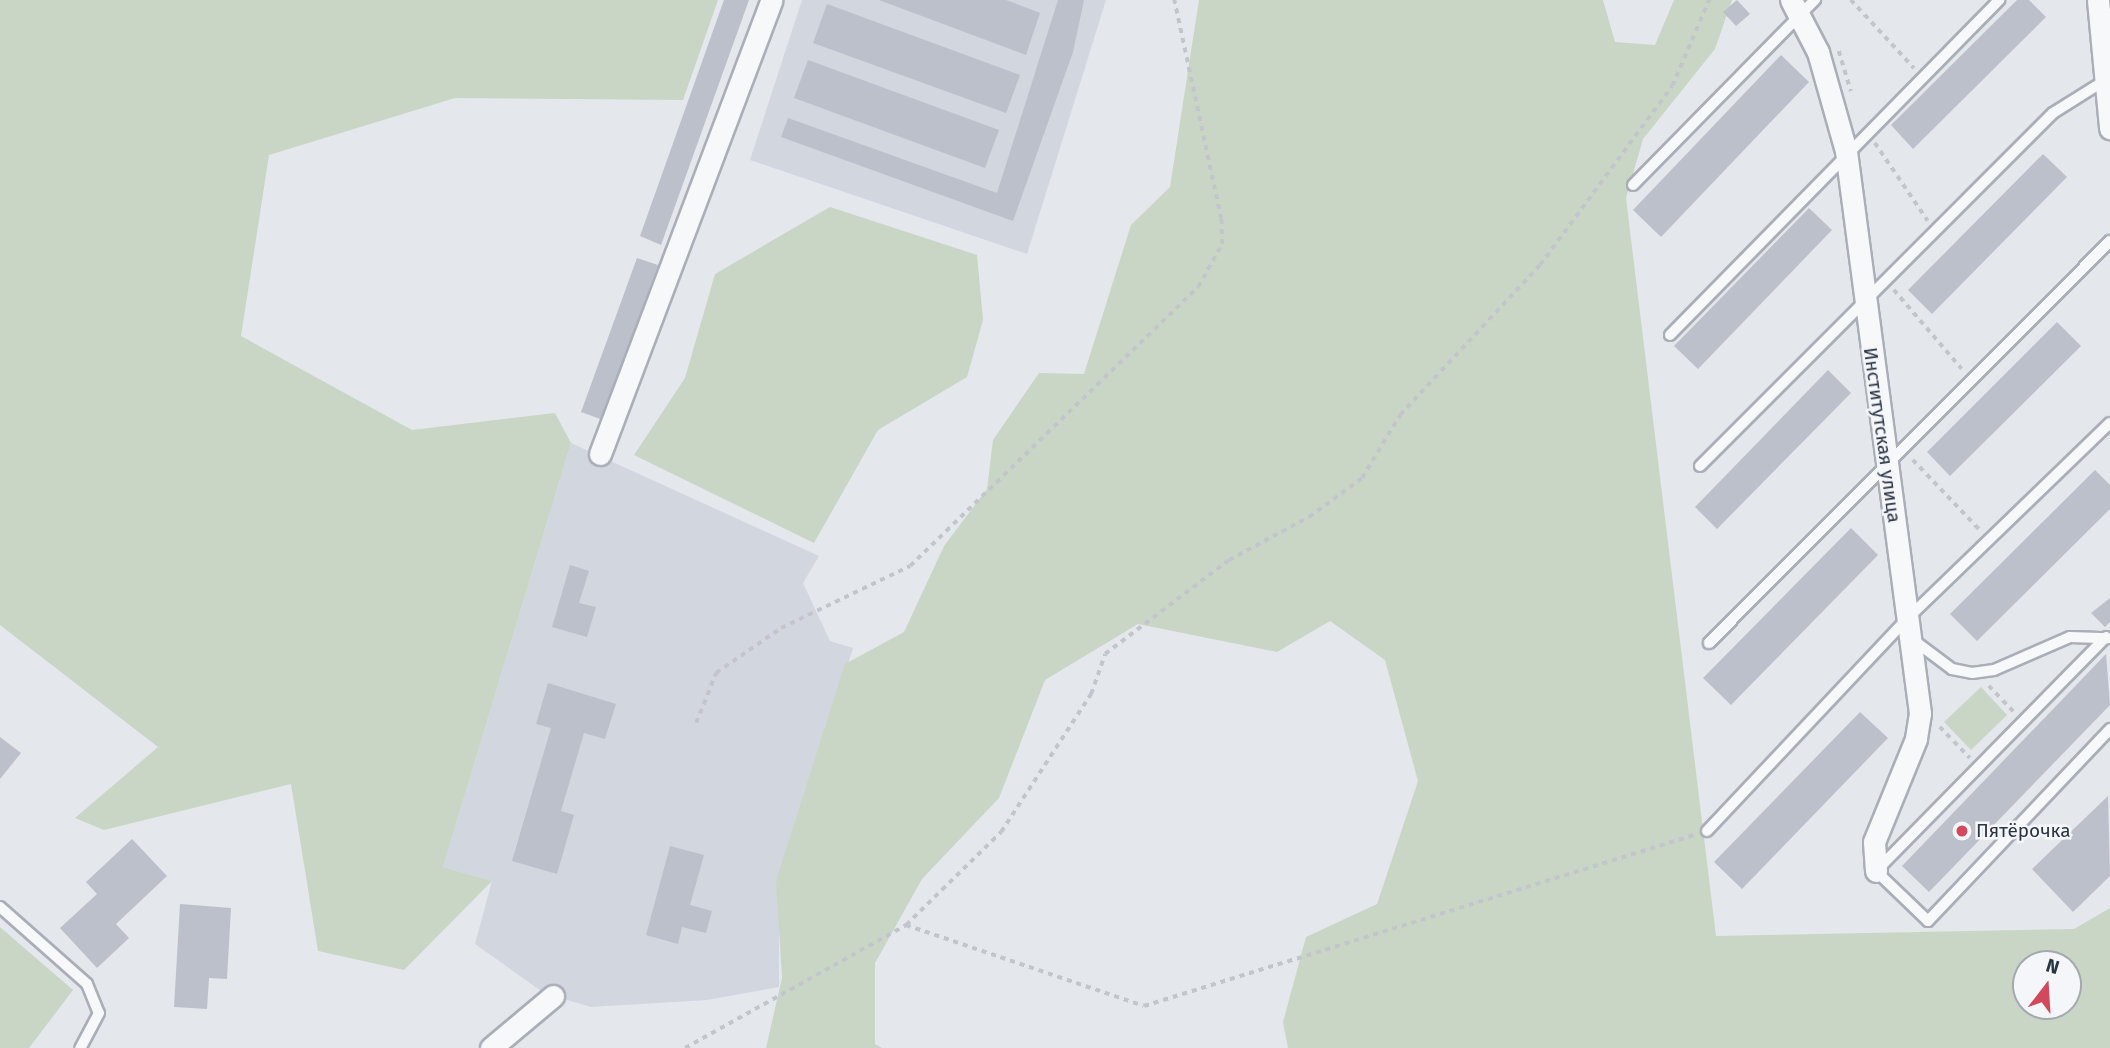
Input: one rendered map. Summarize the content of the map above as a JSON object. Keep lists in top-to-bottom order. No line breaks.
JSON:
{"streets":{"street":["Институтская улица"]},"places":["Пятёрочка"],"north":"top"}
